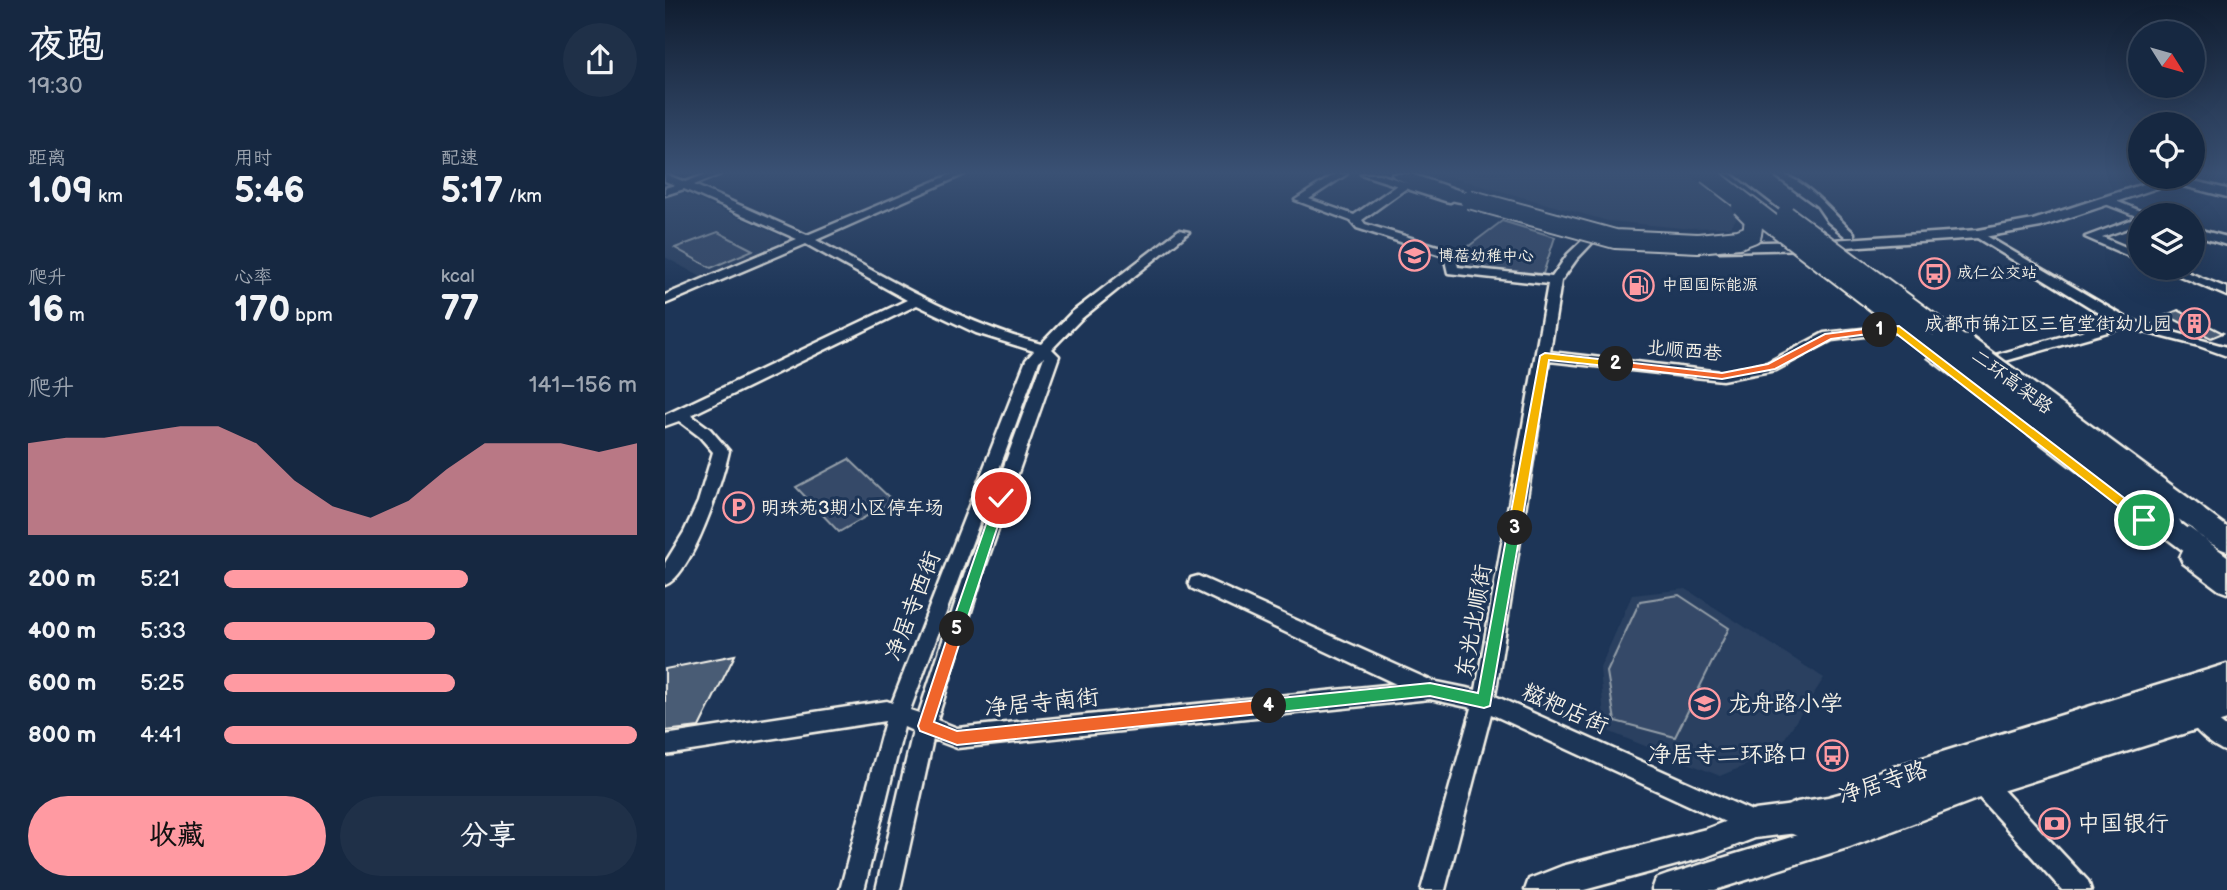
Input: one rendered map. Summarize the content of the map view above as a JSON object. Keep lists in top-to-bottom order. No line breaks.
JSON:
{"streets":{"highway":["二环高架路"],"main road":["净居寺路"],"street":["北顺西巷","净居寺西街","东光北顺街","净居寺南街","糍粑店街"]},"crossings":[["北顺西巷","东光北顺街"],["净居寺西街","净居寺南街"],["东光北顺街","糍粑店街"],["净居寺南街","糍粑店街"],["糍粑店街","净居寺路"]],"places":{"school or university":["博蓓幼稚中心","龙舟路小学"],"bus stop":["成仁公交站","净居寺二环路口"],"fuel station":["中国国际能源"],"building":["成都市锦江区三官堂街幼儿园"],"parking":["明珠苑3期小区停车场"],"bank":["中国银行"]},"north":"bottom right","page":{"heading":["夜跑","19:30"],"stats":[["距离","1.09 km"],["用时","5:46"],["配速","5:17 /km"],["爬升","16 m"],["心率","170 bpm"],["kcal","77"]],"pins":["1","2","3","5","4"],"chart":["爬升","141–156 m"],"list":[{"name":"200 m","note":"5:21"},{"name":"400 m","note":"5:33"},{"name":"600 m","note":"5:25"},{"name":"800 m","note":"4:41"}],"buttons":["收藏","分享"]}}
